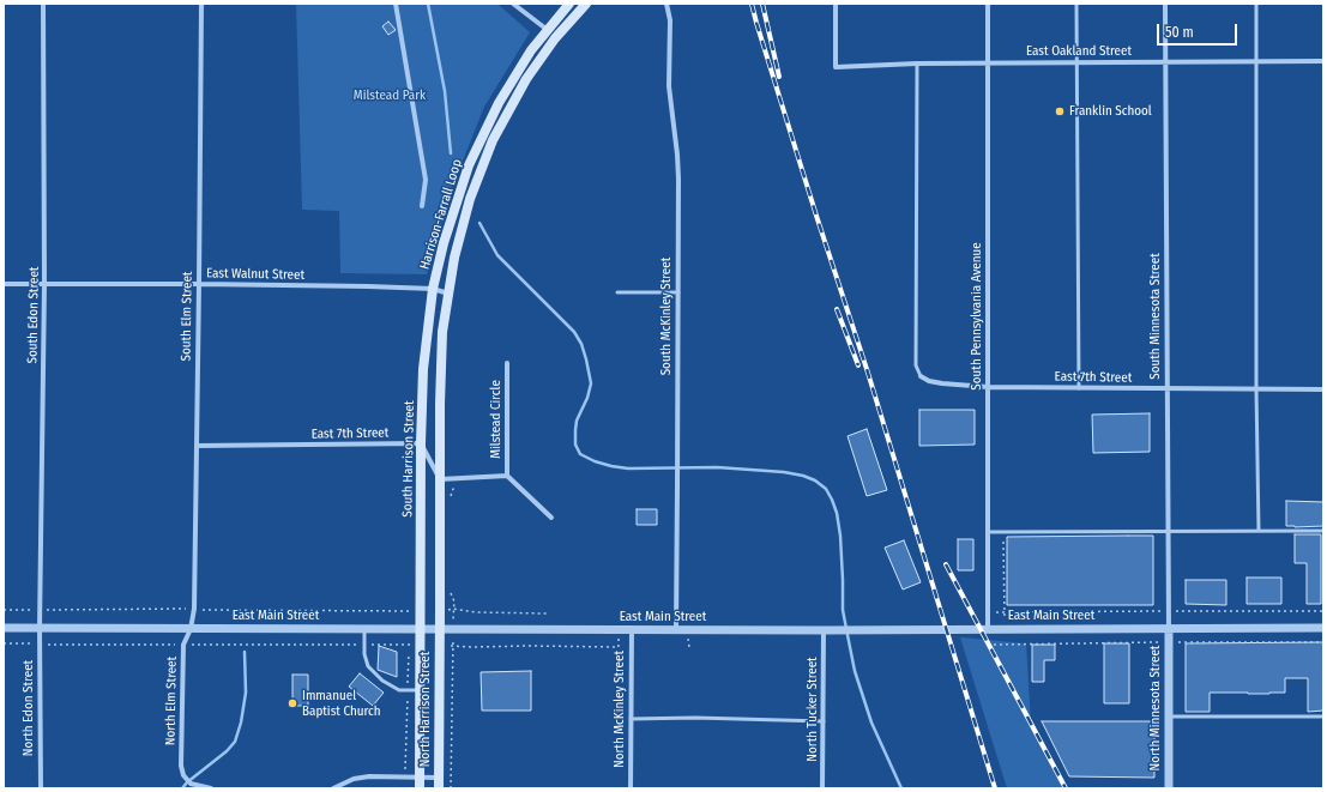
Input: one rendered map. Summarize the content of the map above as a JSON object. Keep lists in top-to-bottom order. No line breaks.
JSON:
{"streets":{"main road":["Harrison-Farrall Loop","South Harrison Street","North Harrison Street"],"street":["East Oakland Street","East Walnut Street","South Edon Street","South Elm Street","South McKinley Street","South Pennsylvania Avenue","South Minnesota Street","East 7th Street","Milstead Circle","East Main Street","North Elm Street","North Edon Street","North Minnesota Street","North McKinley Street","North Tucker Street"]},"crossings":[["East Oakland Street","South Pennsylvania Avenue"],["East Oakland Street","South Minnesota Street"],["Harrison-Farrall Loop","East Walnut Street"],["Harrison-Farrall Loop","South Harrison Street"],["East Walnut Street","South Edon Street"],["East Walnut Street","South Elm Street"],["East Walnut Street","South Harrison Street"],["South Edon Street","East Main Street"],["South Edon Street","North Edon Street"],["South Elm Street","East 7th Street"],["South Elm Street","East Main Street"],["South Elm Street","North Elm Street"],["South McKinley Street","East Main Street"],["South Pennsylvania Avenue","East 7th Street"],["South Pennsylvania Avenue","East Main Street"],["South Minnesota Street","East 7th Street"],["South Minnesota Street","East Main Street"],["South Minnesota Street","North Minnesota Street"],["East 7th Street","South Harrison Street"],["South Harrison Street","East Main Street"],["South Harrison Street","North Harrison Street"],["East Main Street","North Elm Street"],["East Main Street","North Edon Street"],["East Main Street","North Minnesota Street"],["East Main Street","North Harrison Street"],["East Main Street","North McKinley Street"],["East Main Street","North Tucker Street"]],"parks":["Milstead Park"],"places":["Franklin School","Immanuel Baptist Church"],"scale_bar":"50 m"}
